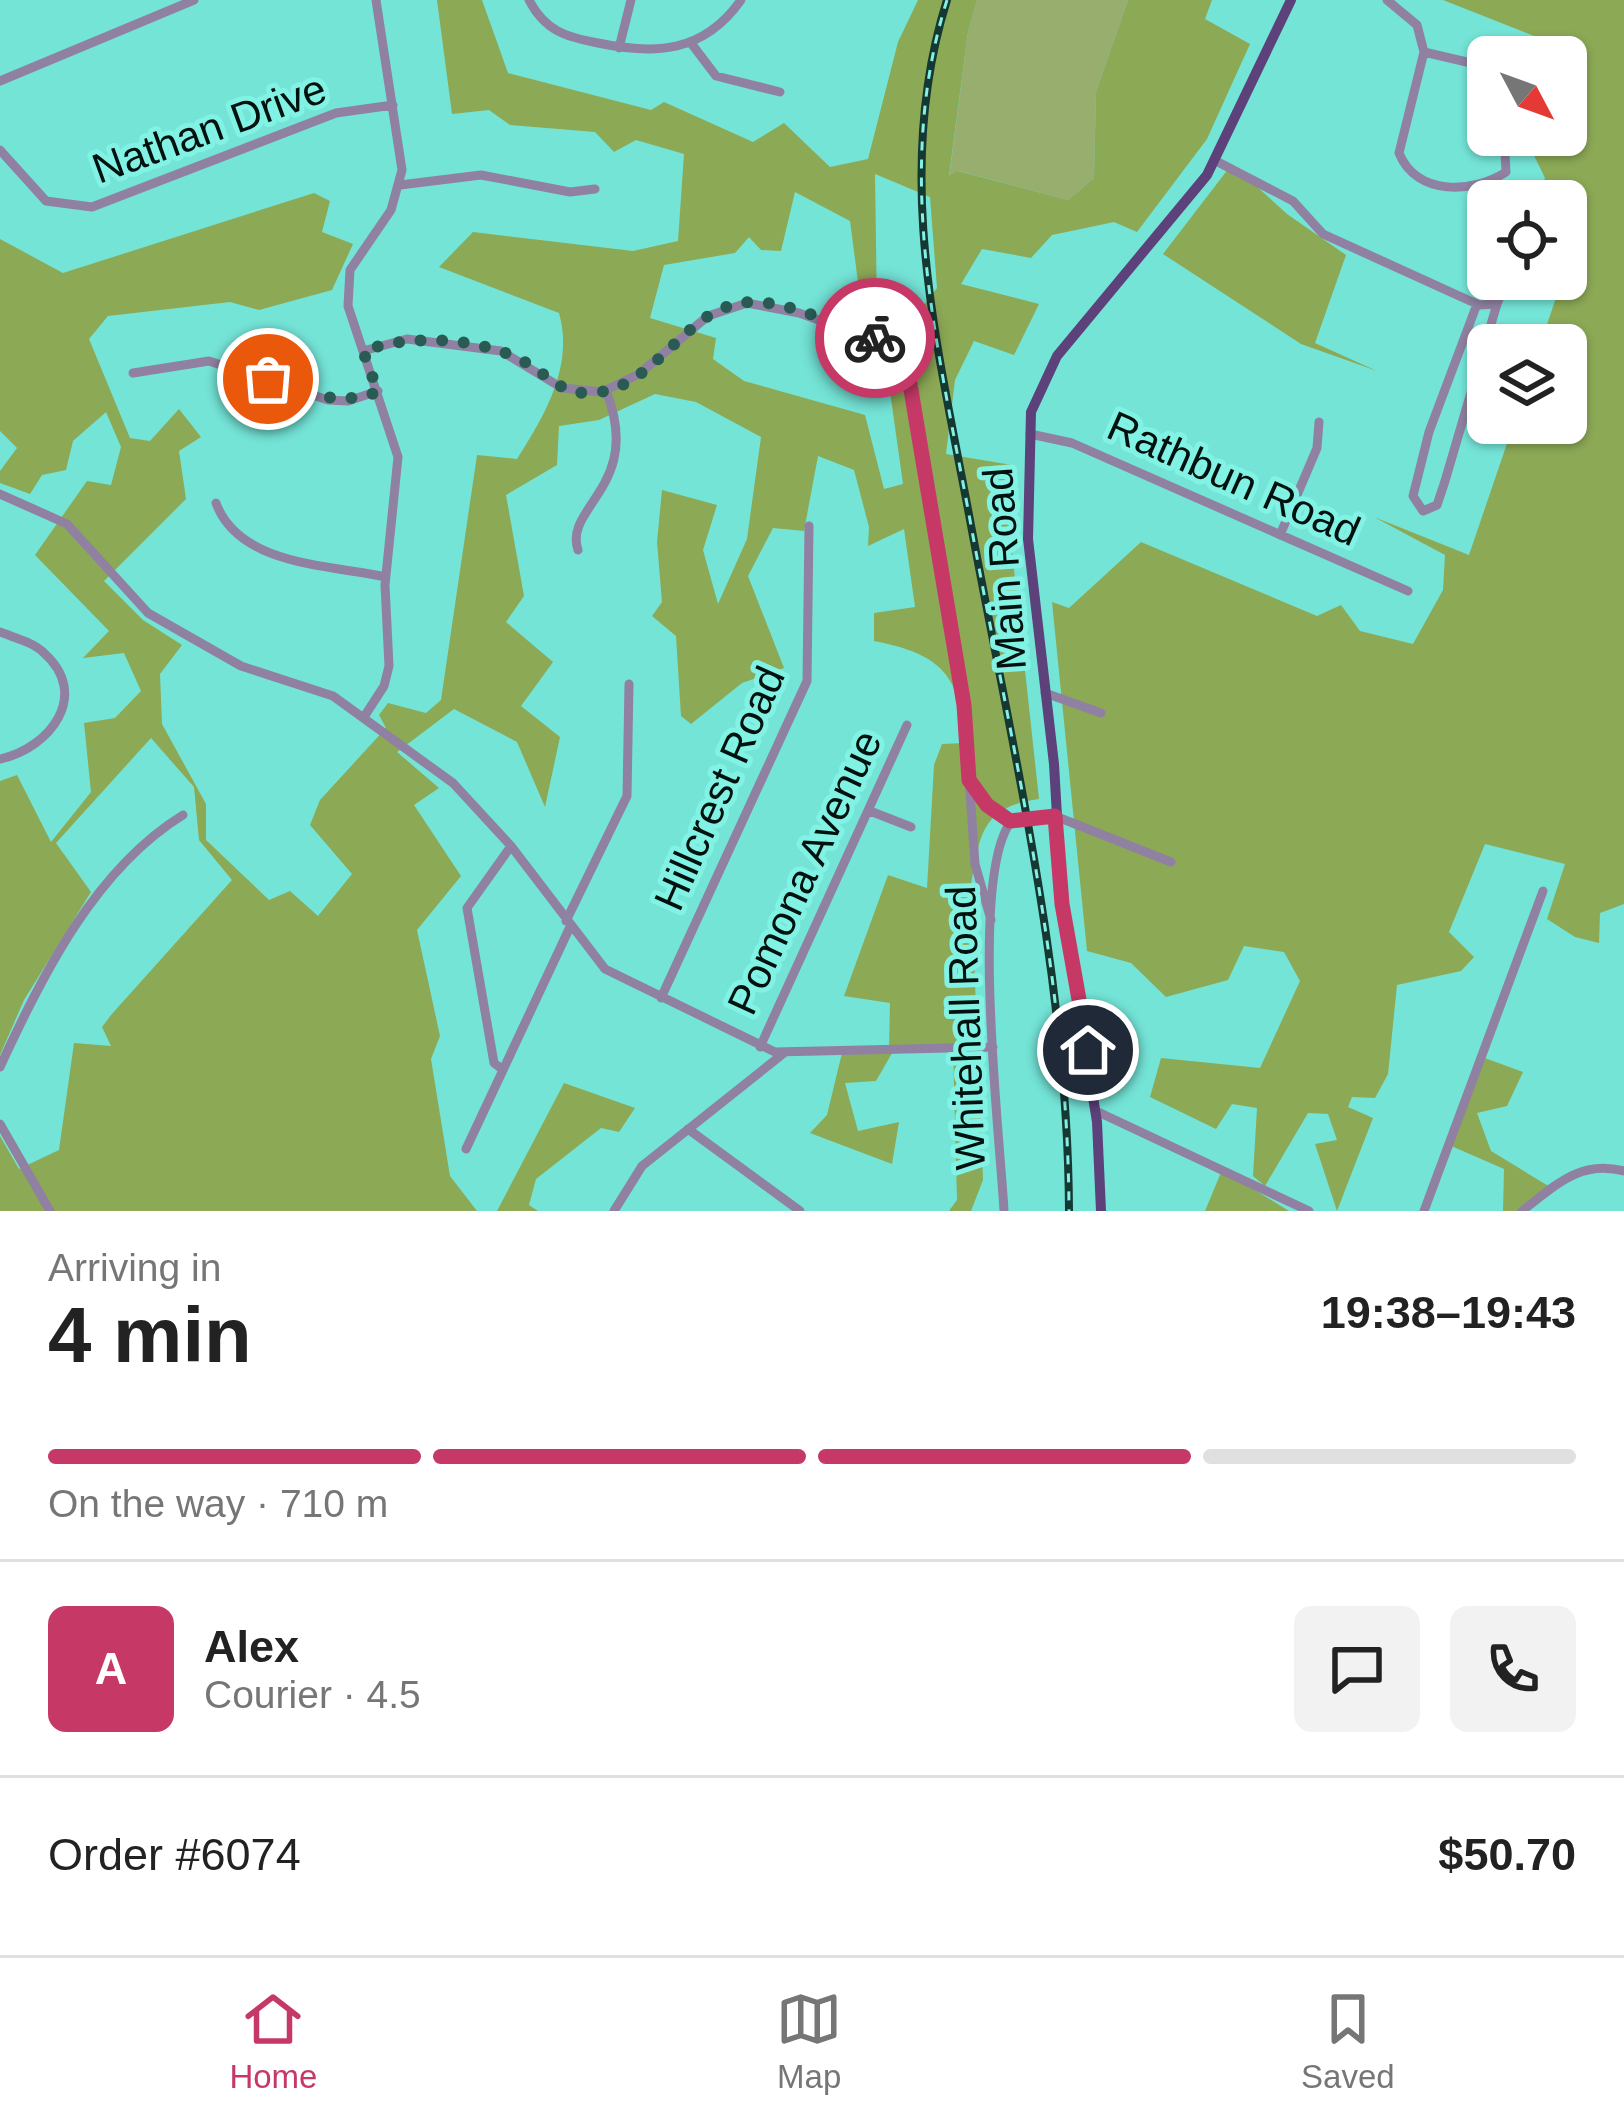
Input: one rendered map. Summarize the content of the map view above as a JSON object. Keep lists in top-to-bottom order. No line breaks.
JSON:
{"streets":{"main road":["Main Road"],"street":["Nathan Drive","Rathbun Road","Hillcrest Road","Pomona Avenue","Whitehall Road"]},"crossings":[["Rathbun Road","Main Road"]],"north":"bottom right","page":{"heading":["4 min","Arriving in","19:38–19:43"],"panel":["Alex","Courier · 4.5","Order #6074","$50.70"],"bar":"On the way · 710 m","round":"A","tabs":["Home","Map","Saved"]}}
